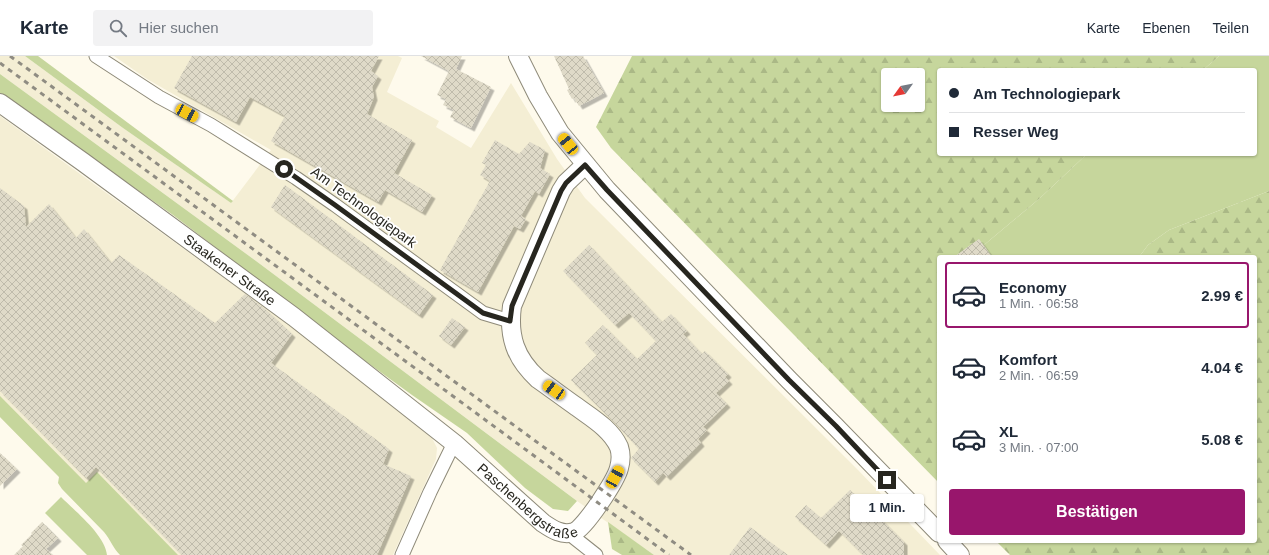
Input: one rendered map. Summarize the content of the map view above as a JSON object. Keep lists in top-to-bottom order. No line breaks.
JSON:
{"streets":{"street":["Am Technologiepark","Staakener Straße","Paschenbergstraße"]},"crossings":[["Am Technologiepark","Paschenbergstraße"],["Staakener Straße","Paschenbergstraße"]],"north":"bottom left","page":{"header":"Karte","search":"Hier suchen","nav":["Karte","Ebenen","Teilen"],"banner":["Am Technologiepark","Resser Weg"],"list":[{"name":"Economy","note":"1 Min. · 06:58","value":"2.99 €"},{"name":"Komfort","note":"2 Min. · 06:59","value":"4.04 €"},{"name":"XL","note":"3 Min. · 07:00","value":"5.08 €"}],"buttons":"Bestätigen","bubble":"1 Min."}}
